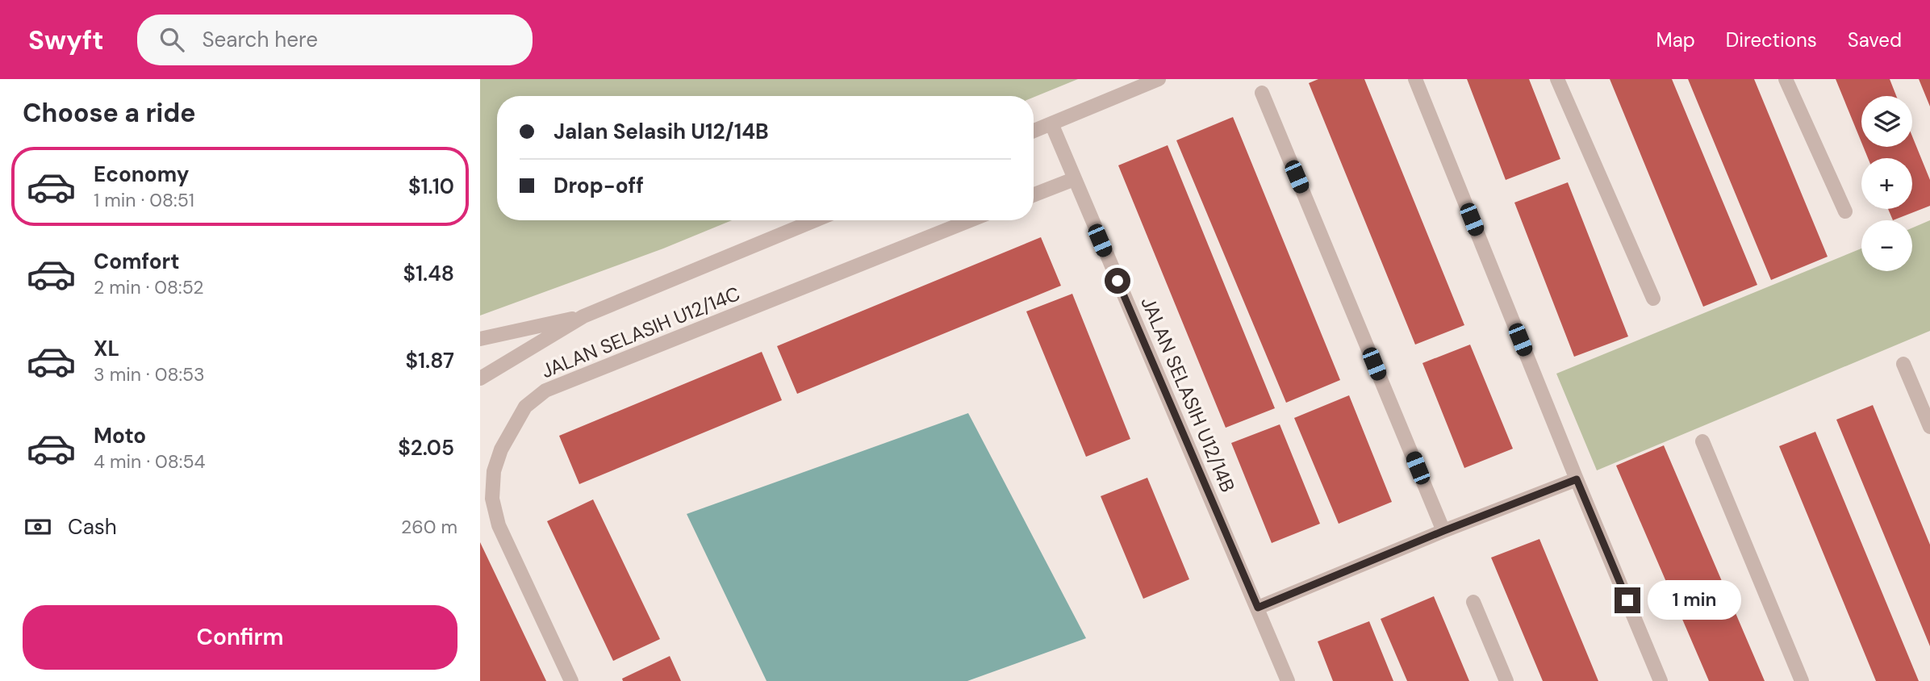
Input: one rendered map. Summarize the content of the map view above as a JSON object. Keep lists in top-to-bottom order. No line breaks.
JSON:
{"streets":{"street":["JALAN SELASIH U12/14C","JALAN SELASIH U12/14B"]},"page":{"header":"Swyft","search":"Search here","nav":["Map","Directions","Saved"],"heading":"Choose a ride","map_buttons":["+","−"],"banner":["Jalan Selasih U12/14B","Drop-off"],"list":[{"name":"Economy","note":"1 min · 08:51","value":"$1.10"},{"name":"Comfort","note":"2 min · 08:52","value":"$1.48"},{"name":"XL","note":"3 min · 08:53","value":"$1.87"},{"name":"Moto","note":"4 min · 08:54","value":"$2.05"}],"pay":["Cash","260 m"],"bubble":"1 min","buttons":"Confirm"}}
